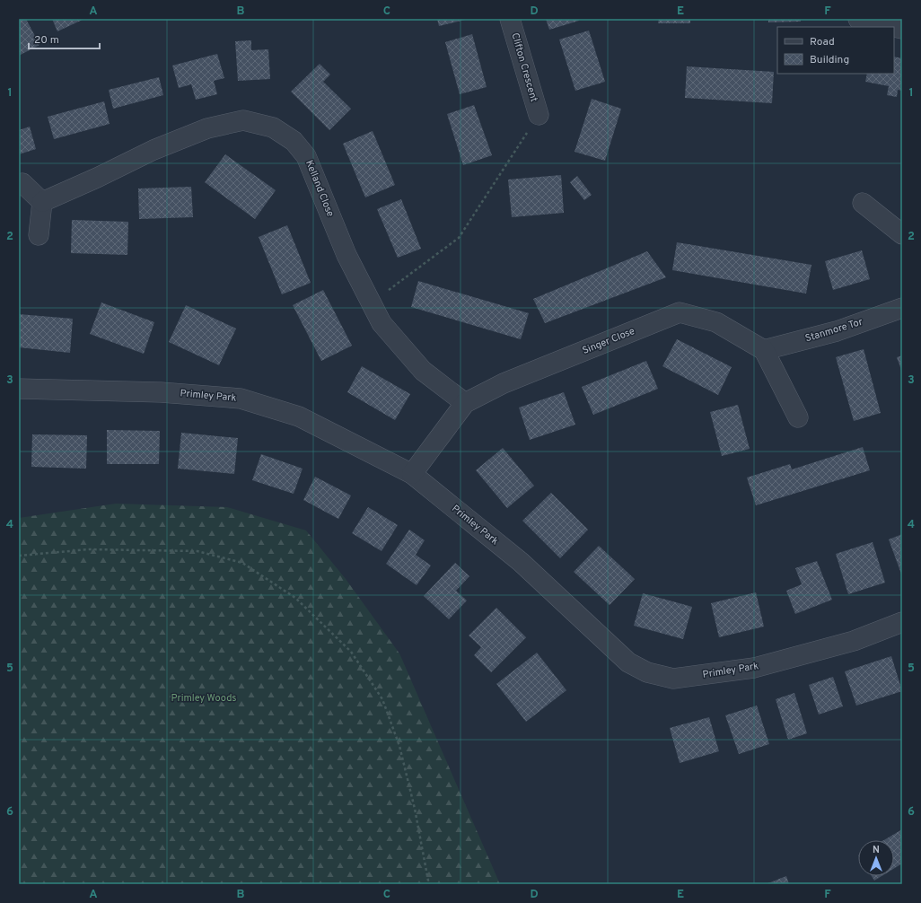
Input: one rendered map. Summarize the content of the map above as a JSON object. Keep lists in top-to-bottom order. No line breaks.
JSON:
{"streets":{"street":["Clifton Crescent","Kelland Close","Stanmore Tor","Singer Close","Primley Park"]},"crossings":[["Kelland Close","Singer Close"],["Stanmore Tor","Singer Close"],["Singer Close","Primley Park"]],"parks":["Primley Woods"],"legend":["Road","Building"],"scale_bar":"20 m","north":"top","grid":{"columns":["A","B","C","D","E","F"],"rows":["1","2","3","4","5","6"]}}
